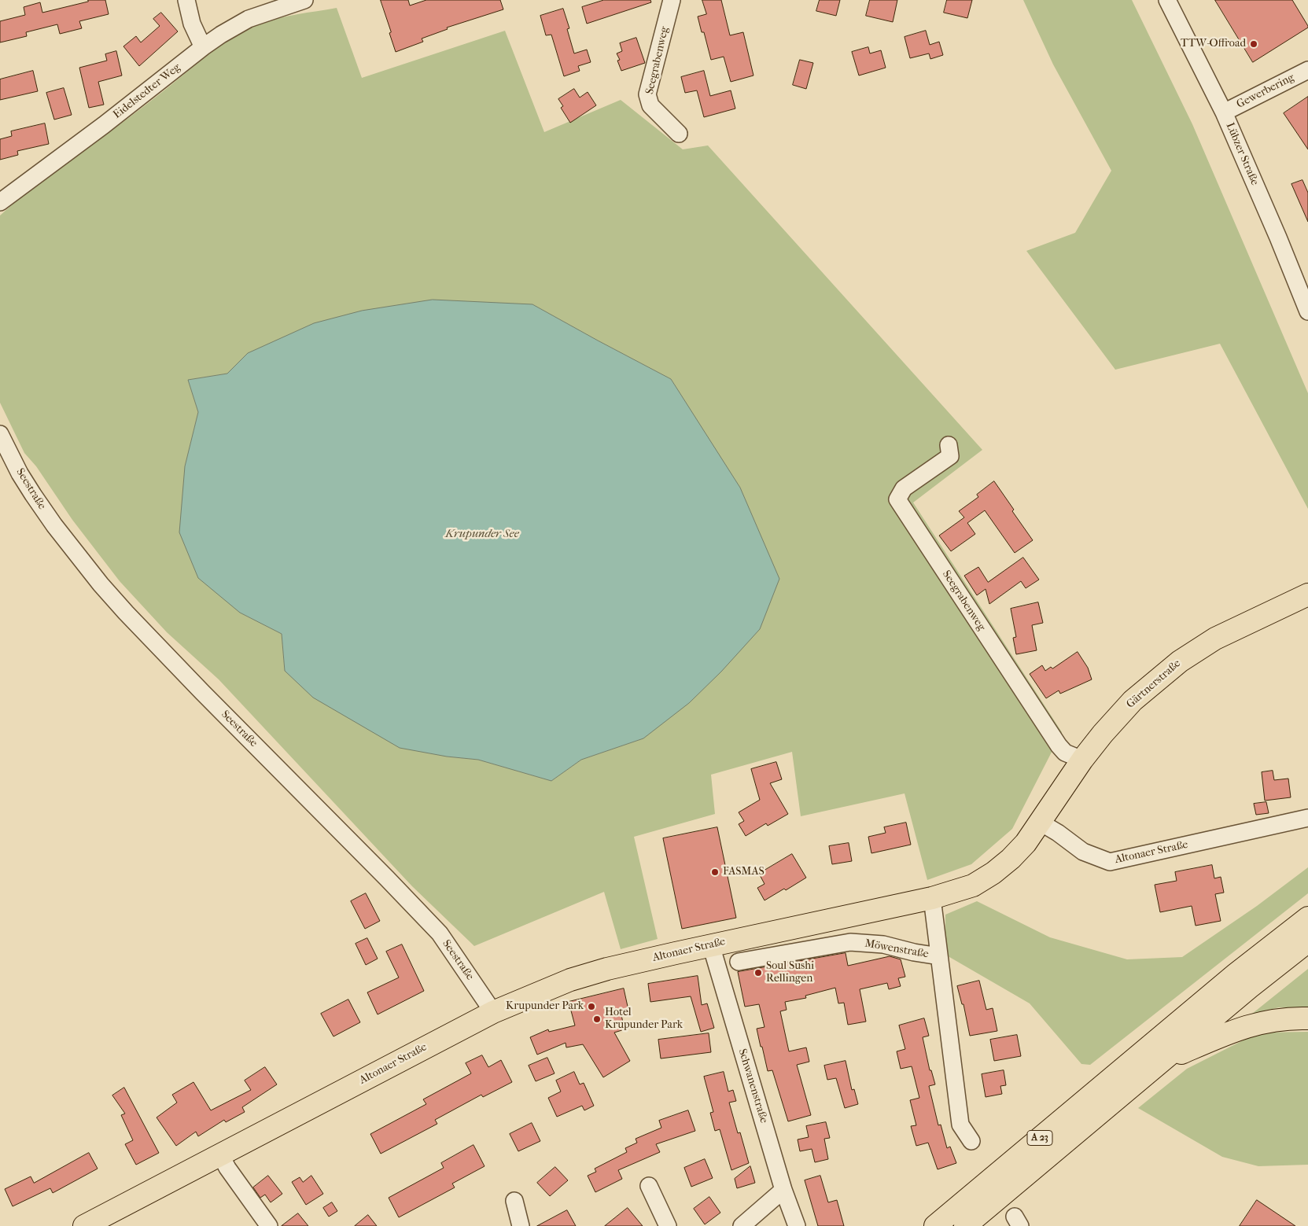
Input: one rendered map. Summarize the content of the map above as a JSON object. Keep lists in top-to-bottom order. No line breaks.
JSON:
{"streets":{"main road":["Gärtnerstraße","Altonaer Straße","A 23"],"street":["Seegrabenweg","Eidelstedter Weg","Gewerbering","Lübzer Straße","Seestraße","Möwenstraße","Schwanenstraße"]},"crossings":[["Seegrabenweg","Gärtnerstraße"],["Gewerbering","Lübzer Straße"],["Seestraße","Altonaer Straße"],["Gärtnerstraße","Altonaer Straße"],["Altonaer Straße","Möwenstraße"],["Altonaer Straße","Schwanenstraße"]],"water":["Krupunder See"],"places":["TTW-Offroad","FASMAS","Soul Sushi Rellingen","Krupunder Park","Hotel Krupunder Park"]}
